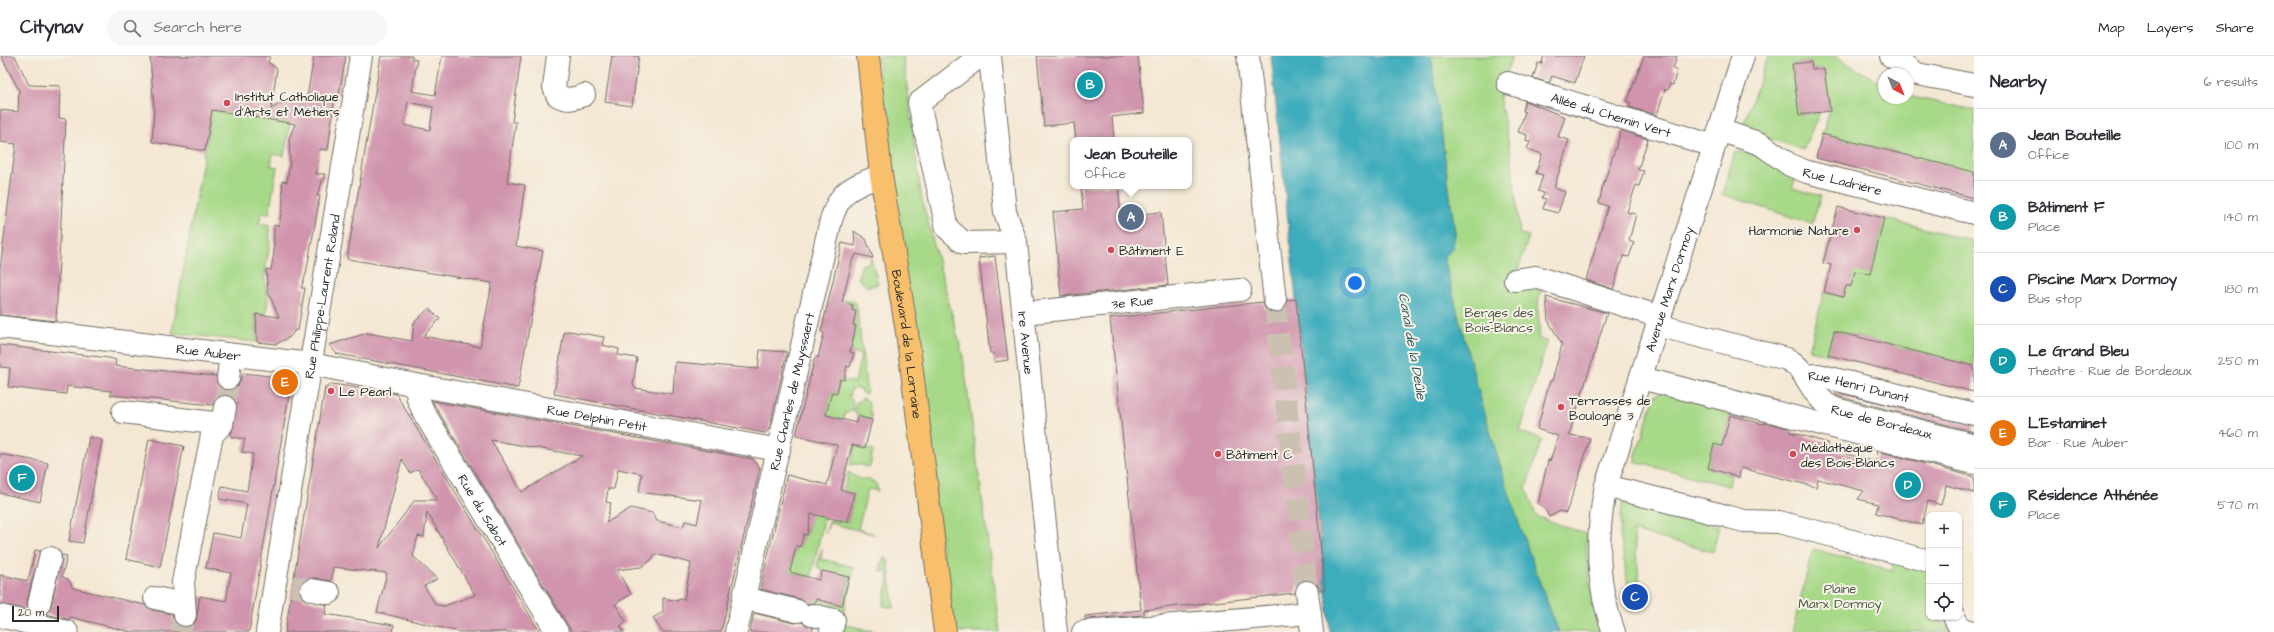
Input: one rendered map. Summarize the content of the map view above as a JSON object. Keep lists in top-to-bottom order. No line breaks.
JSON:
{"streets":{"main road":["Boulevard de la Lorraine"],"street":["Allée du Chemin Vert","Rue Ladrière","Avenue Marx Dormoy","Rue Philippe-Laurent Roland","3e Rue","1re Avenue","Rue Auber","Rue Henri Dunant","Rue Charles de Muyssaert","Rue Delphin Petit","Rue de Bordeaux","Rue du Sabot"]},"crossings":[["Allée du Chemin Vert","Rue Ladrière"],["Allée du Chemin Vert","Avenue Marx Dormoy"],["Rue Ladrière","Avenue Marx Dormoy"],["Avenue Marx Dormoy","Rue Henri Dunant"],["Rue Philippe-Laurent Roland","Rue Auber"],["3e Rue","1re Avenue"],["Boulevard de la Lorraine","Rue Charles de Muyssaert"],["Rue Auber","Rue Delphin Petit"],["Rue Auber","Rue du Sabot"],["Rue Henri Dunant","Rue de Bordeaux"],["Rue Charles de Muyssaert","Rue Delphin Petit"],["Rue Delphin Petit","Rue du Sabot"]],"water":["Canal de la Deûle"],"parks":["Berges des Bois-Blancs","Plaine Marx Dormoy"],"places":["Institut Catholique d'Arts et Métiers","Harmonie Nature","Bâtiment E","Le Pearl","Terrasses de Boulogne 3","Bâtiment C","Médiathèque des Bois-Blancs"],"scale_bar":"20 m","north":"bottom right","page":{"header":"Citynav","search":"Search here","nav":["Map","Layers","Share"],"heading":["Nearby","6 results"],"pins":["B","A","E","F","D","C"],"list":[{"mark":"A","name":"Jean Bouteille","note":"Office","value":"100 m"},{"mark":"B","name":"Bâtiment F","note":"Place","value":"140 m"},{"mark":"C","name":"Piscine Marx Dormoy","note":"Bus stop","value":"180 m"},{"mark":"D","name":"Le Grand Bleu","note":"Theatre · Rue de Bordeaux","value":"250 m"},{"mark":"E","name":"L'Estaminet","note":"Bar · Rue Auber","value":"460 m"},{"mark":"F","name":"Résidence Athénée","note":"Place","value":"570 m"}],"popup":["Jean Bouteille","Office"],"map_buttons":["+","−"],"scale":"20 m"}}
